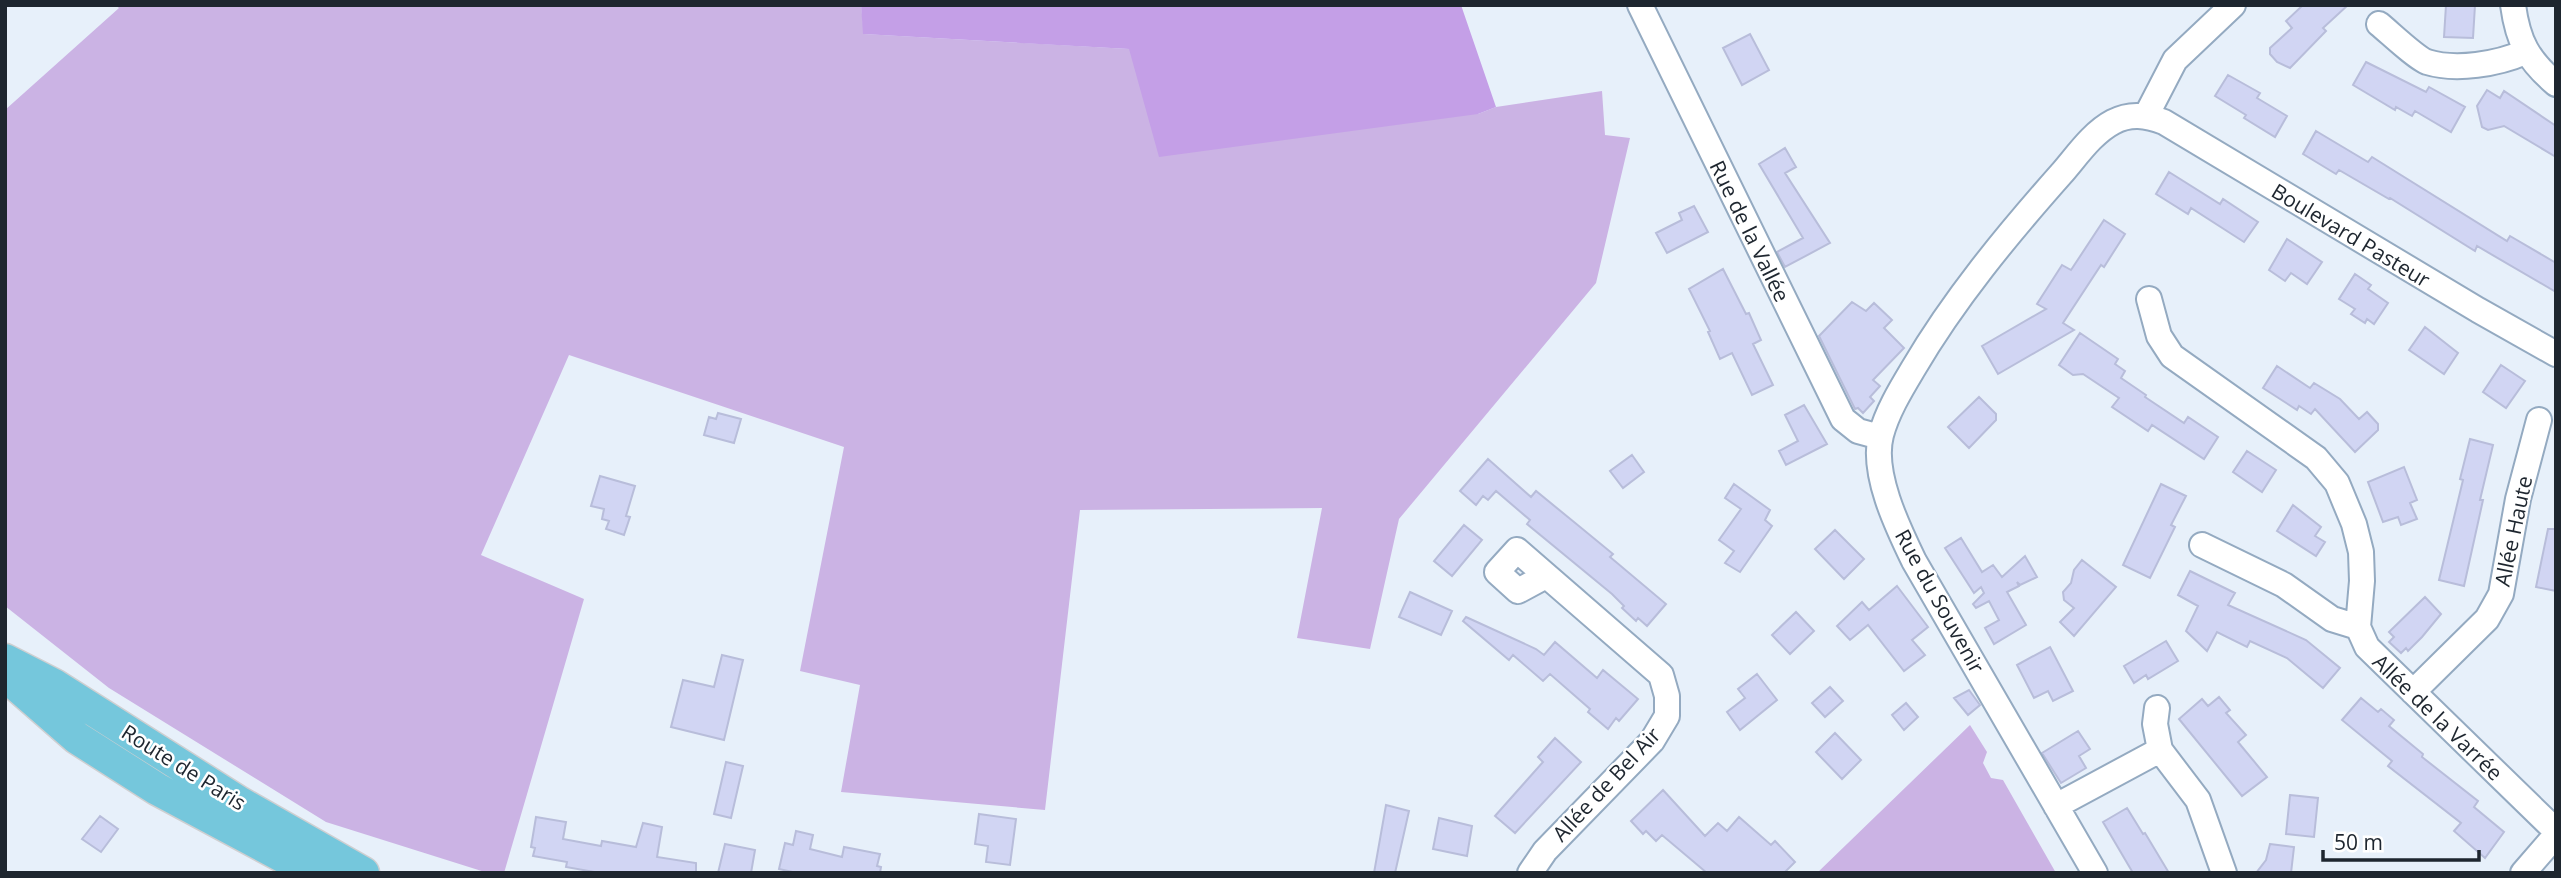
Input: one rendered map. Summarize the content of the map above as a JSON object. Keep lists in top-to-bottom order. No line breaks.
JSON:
{"streets":{"main road":["Route de Paris"],"street":["Rue de la Vallée","Boulevard Pasteur","Allée Haute","Rue du Souvenir","Allée de la Varrée","Allée de Bel Air"]},"crossings":[["Rue de la Vallée","Rue du Souvenir"],["Boulevard Pasteur","Rue du Souvenir"],["Allée Haute","Allée de la Varrée"]],"scale_bar":"50 m"}
